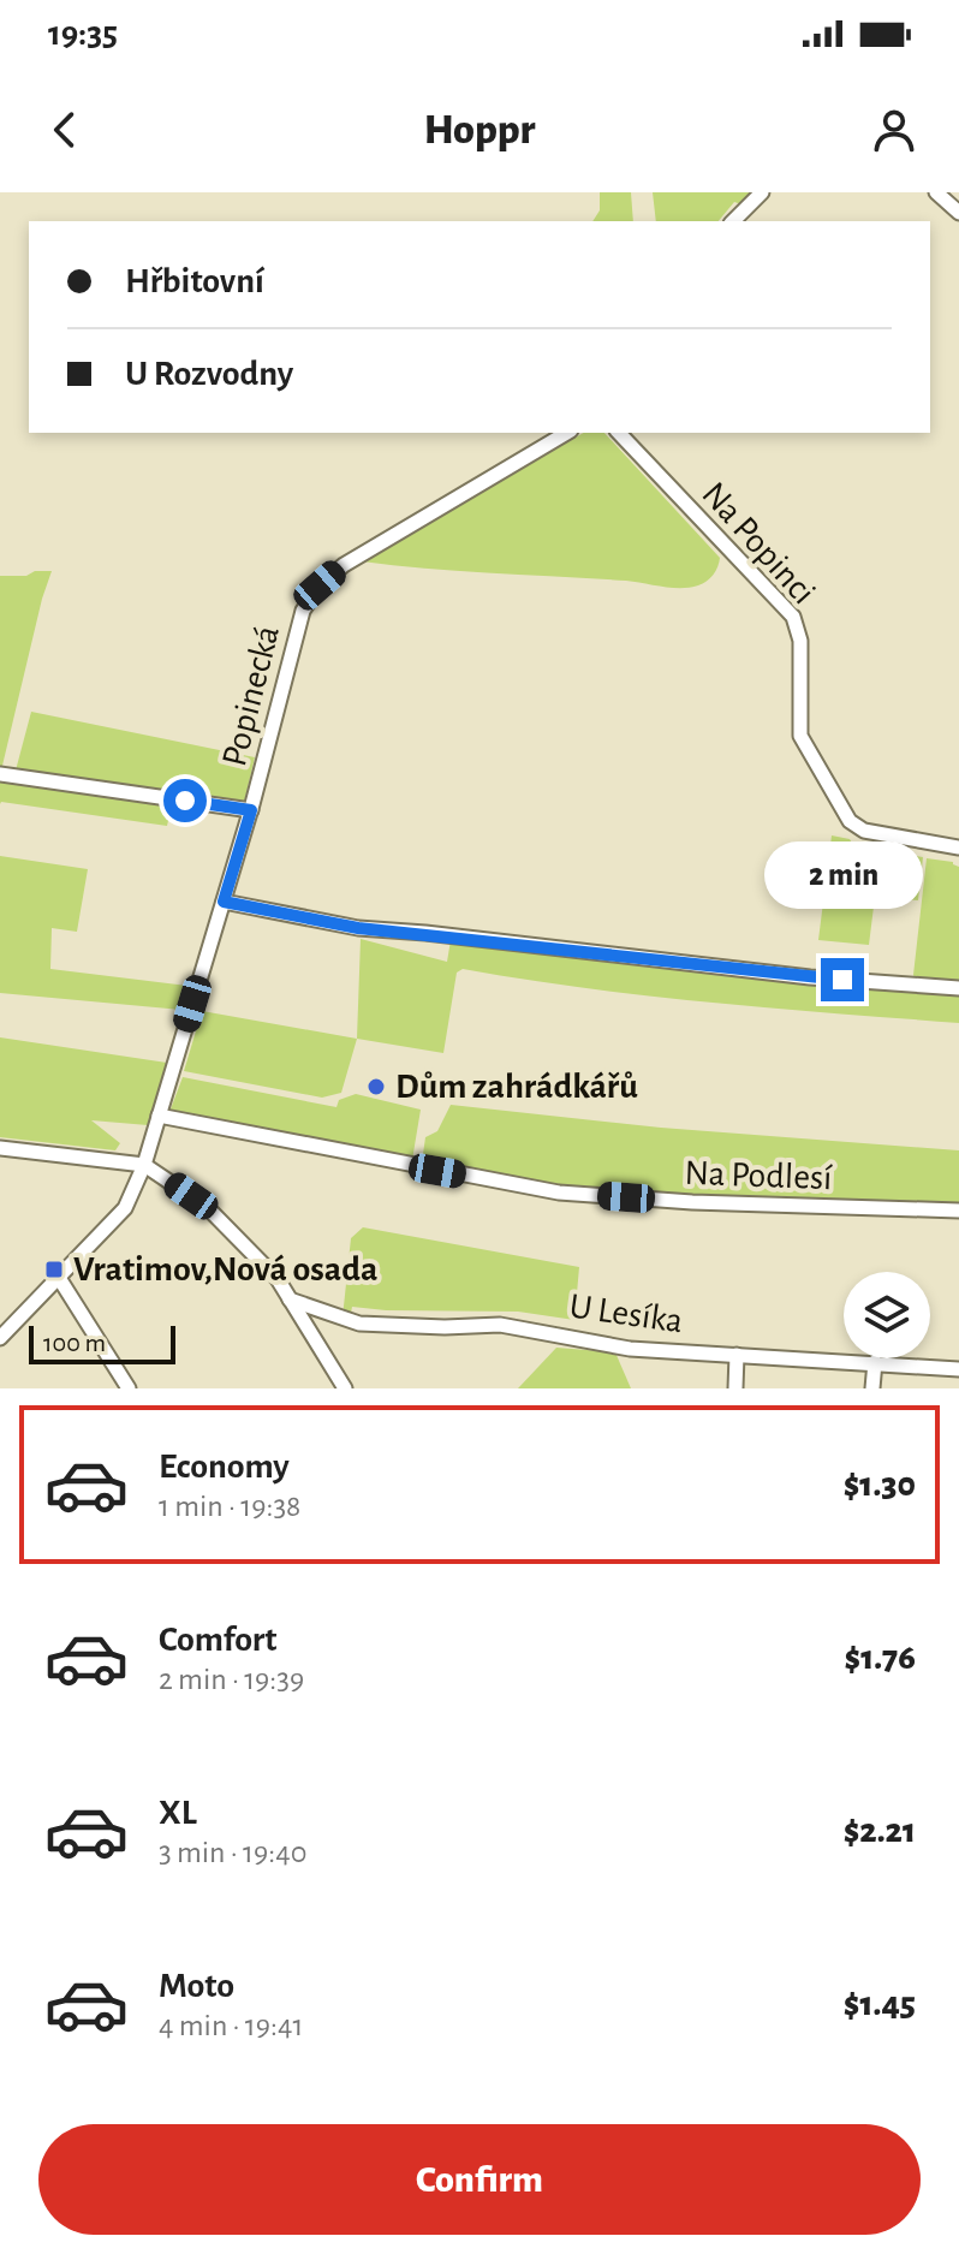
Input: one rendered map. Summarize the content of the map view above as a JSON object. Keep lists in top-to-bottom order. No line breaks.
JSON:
{"streets":{"street":["Na Popinci","Popinecká","Na Podlesí","U Lesíka"]},"crossings":[["Popinecká","Na Podlesí"]],"places":{"other":["Dům zahrádkářů"],"transit":["Vratimov,Nová osada"]},"scale_bar":"100 m","page":{"status":"19:35","header":"Hoppr","banner":["Hřbitovní","U Rozvodny"],"bubble":"2 min","scale":"100 m","list":[{"name":"Economy","note":"1 min · 19:38","value":"$1.30"},{"name":"Comfort","note":"2 min · 19:39","value":"$1.76"},{"name":"XL","note":"3 min · 19:40","value":"$2.21"},{"name":"Moto","note":"4 min · 19:41","value":"$1.45"}],"buttons":"Confirm"}}
